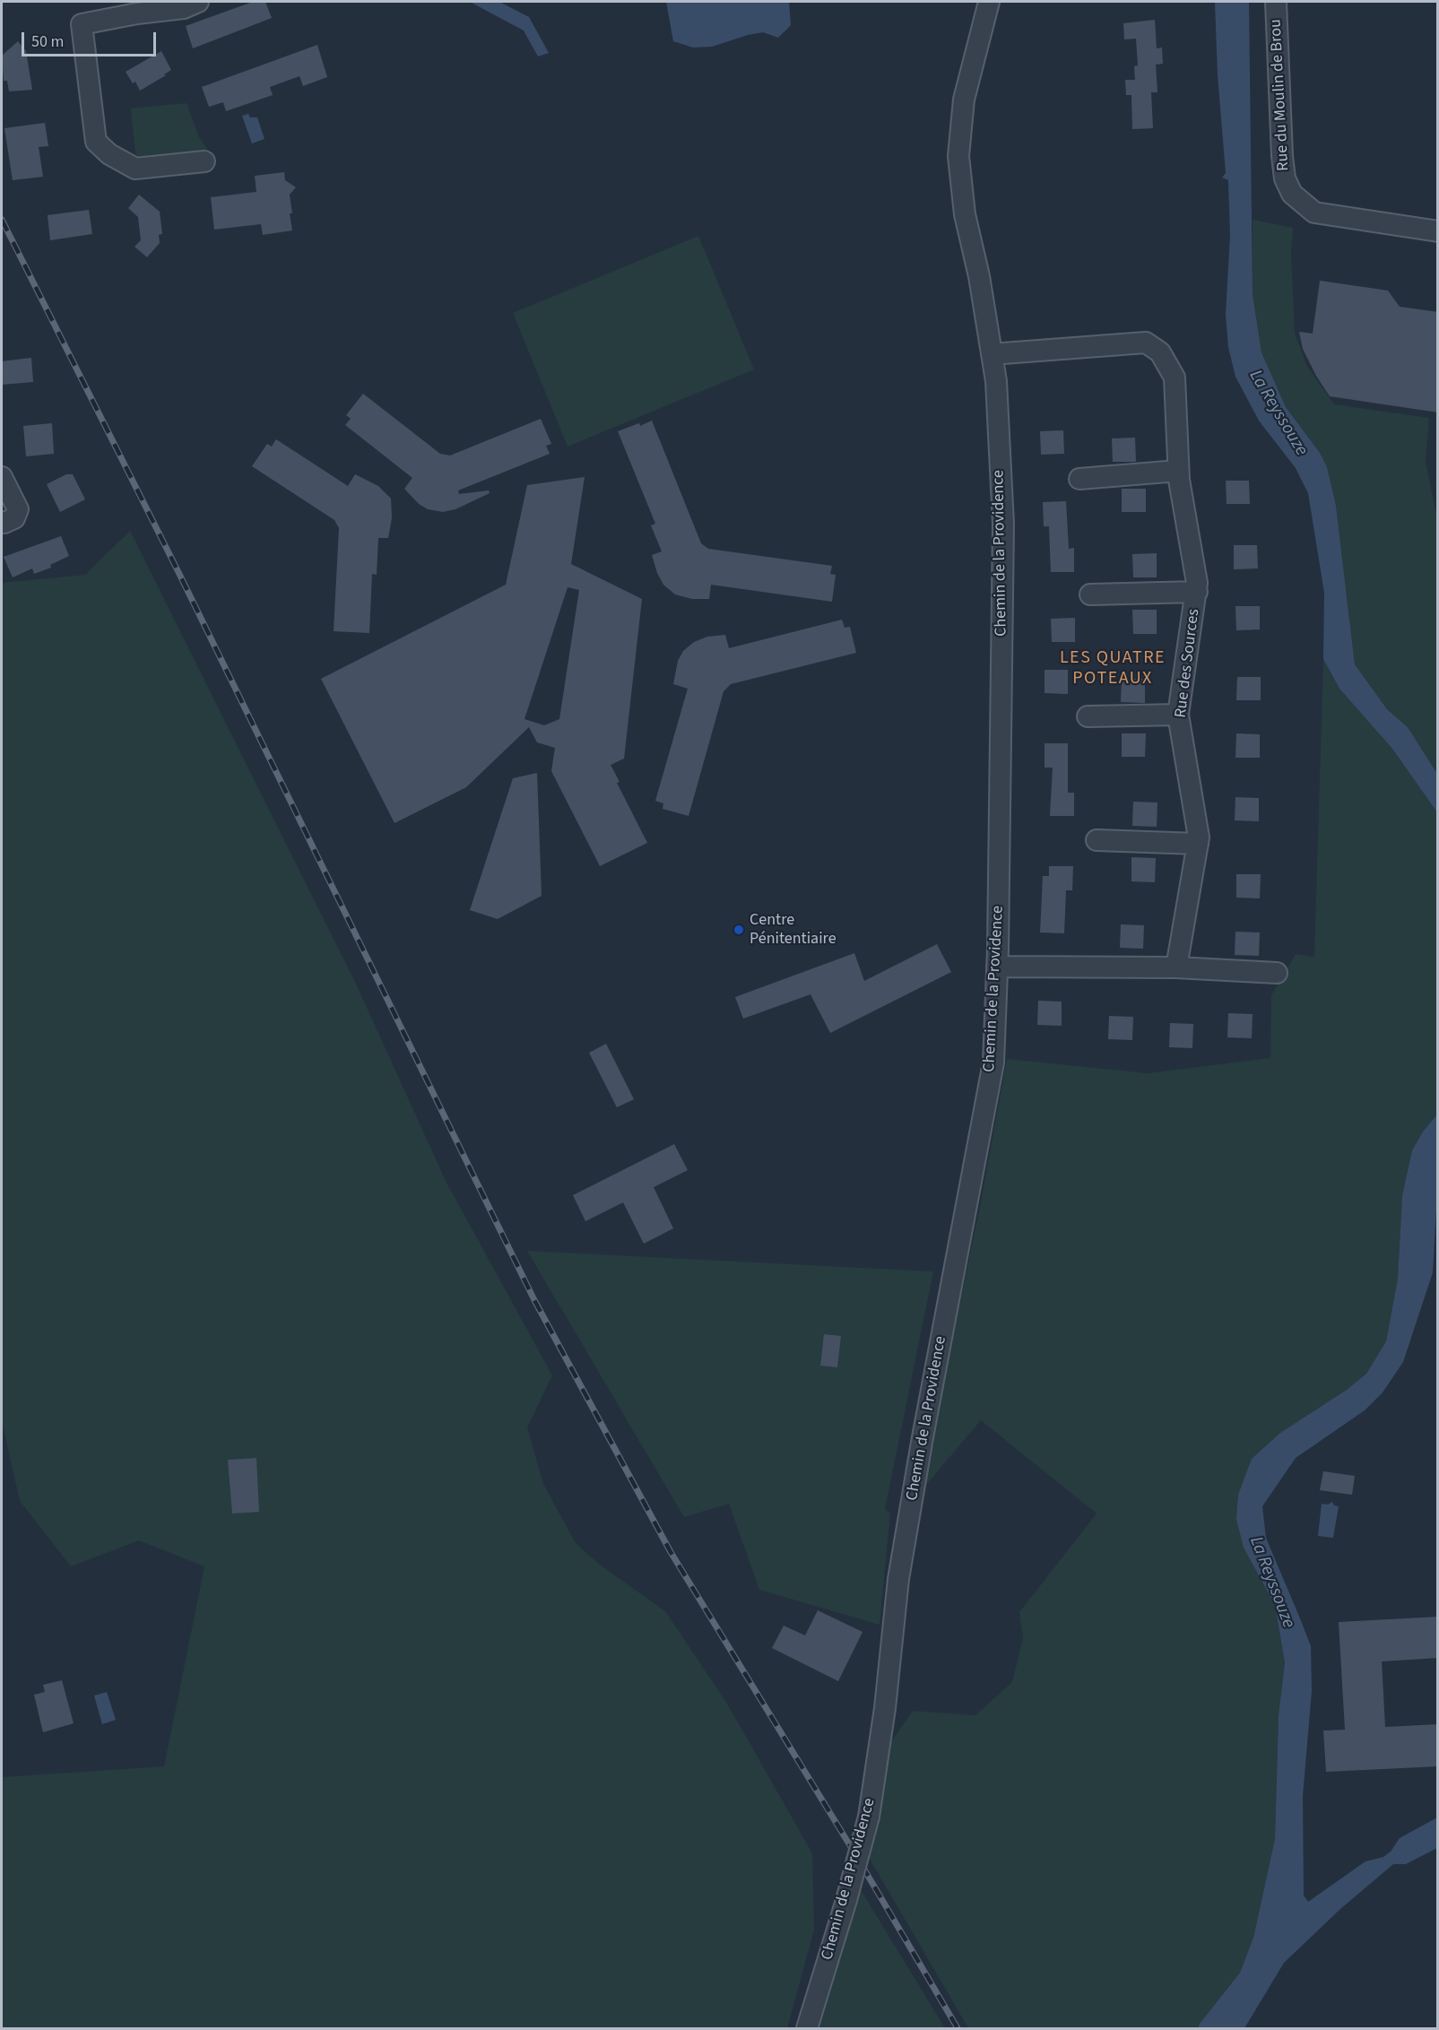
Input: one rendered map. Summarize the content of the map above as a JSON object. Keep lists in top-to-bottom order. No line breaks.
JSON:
{"streets":{"street":["Rue du Moulin de Brou","Chemin de la Providence","Rue des Sources"]},"crossings":[["Chemin de la Providence","Rue des Sources"]],"districts":["LES QUATRE POTEAUX"],"water":["La Reyssouze"],"places":["Centre Pénitentiaire"],"scale_bar":"50 m"}
